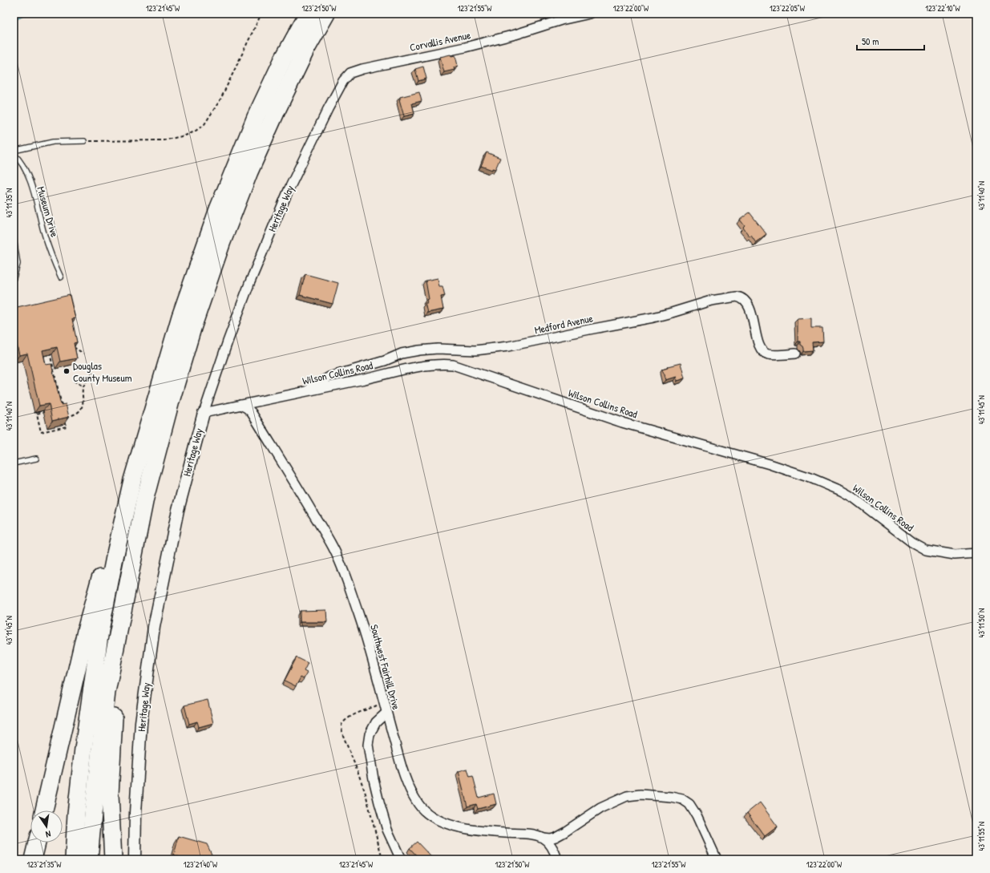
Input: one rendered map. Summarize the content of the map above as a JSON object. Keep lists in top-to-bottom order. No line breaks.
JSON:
{"streets":{"street":["Corvallis Avenue","Heritage Way","Medford Avenue","Wilson Collins Road","Southwest Fairhill Drive"],"lane":["Museum Drive"]},"crossings":[["Corvallis Avenue","Heritage Way"],["Heritage Way","Wilson Collins Road"],["Medford Avenue","Wilson Collins Road"],["Wilson Collins Road","Southwest Fairhill Drive"]],"places":["Douglas County Museum"],"scale_bar":"50 m","north":"bottom","coordinates":["123°21'45\"W","123°21'50\"W","123°21'55\"W","123°22'00\"W","123°22'05\"W","123°22'10\"W","43°11'40\"N","43°11'35\"N","43°11'45\"N","43°11'50\"N","43°11'55\"N","123°21'35\"W","123°21'40\"W"]}
